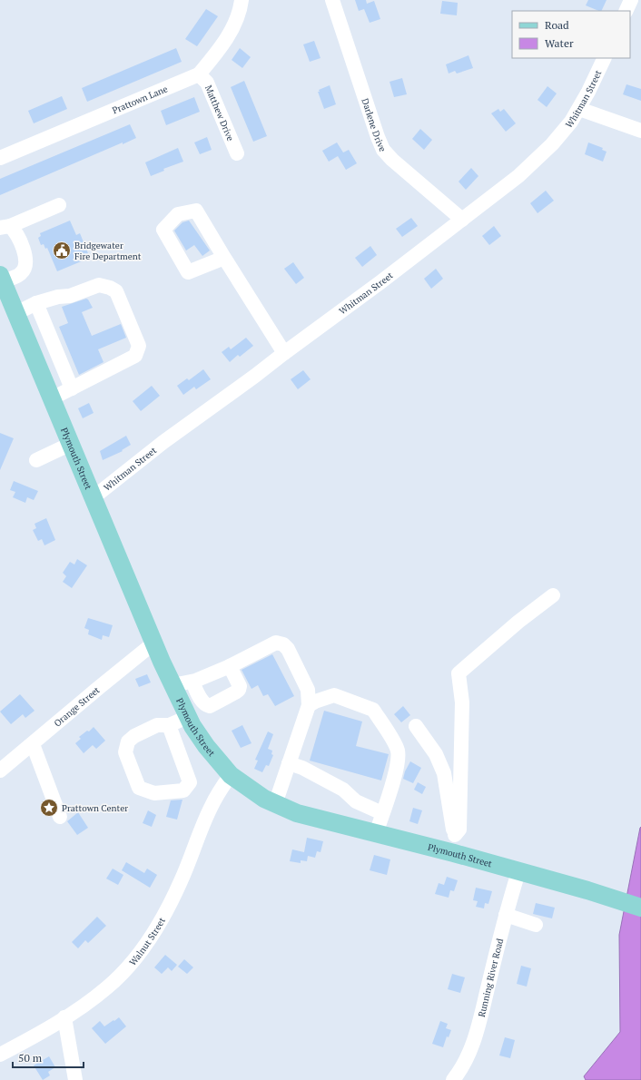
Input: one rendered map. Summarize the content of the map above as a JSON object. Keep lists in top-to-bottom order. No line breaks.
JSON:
{"streets":{"main road":["Plymouth Street"],"street":["Whitman Street","Prattown Lane","Matthew Drive","Darlene Drive","Orange Street","Walnut Street","Running River Road"]},"crossings":[["Whitman Street","Darlene Drive"],["Whitman Street","Plymouth Street"],["Prattown Lane","Matthew Drive"],["Plymouth Street","Orange Street"],["Plymouth Street","Walnut Street"],["Plymouth Street","Running River Road"]],"places":{"public building":["Bridgewater Fire Department"],"place":["Prattown Center"]},"legend":["Road","Water"],"scale_bar":"50 m"}
